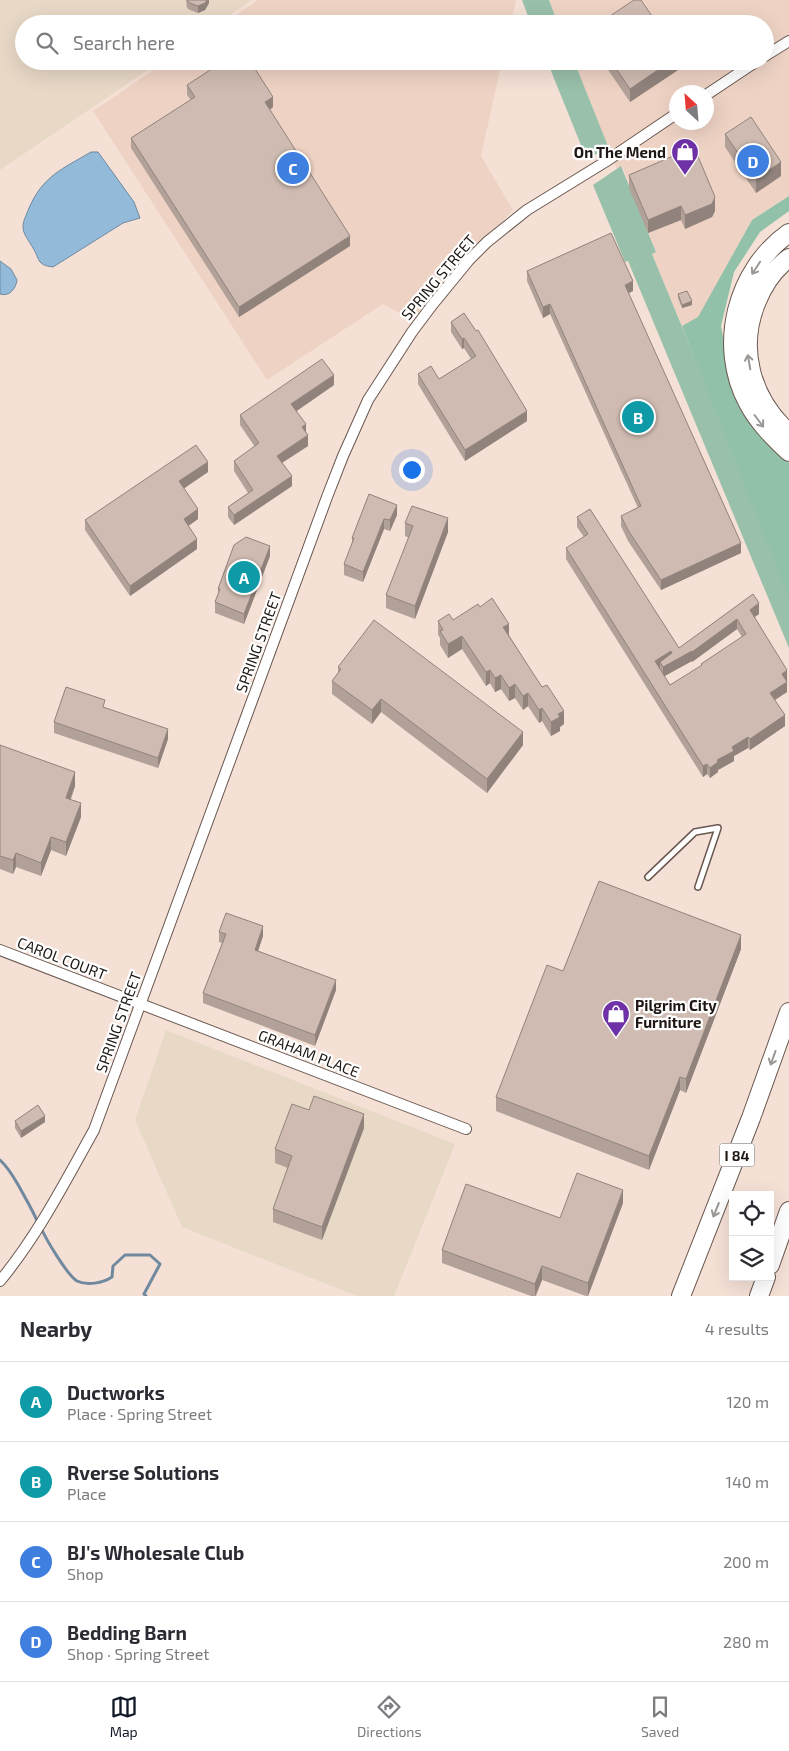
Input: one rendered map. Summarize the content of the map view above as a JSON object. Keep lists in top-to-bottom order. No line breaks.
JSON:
{"streets":{"highway":["I 84"],"street":["SPRING STREET","CAROL COURT","GRAHAM PLACE"]},"crossings":[["SPRING STREET","CAROL COURT"],["SPRING STREET","GRAHAM PLACE"],["CAROL COURT","GRAHAM PLACE"]],"places":{"shop":["On The Mend","Pilgrim City Furniture"]},"north":"top left","page":{"search":"Search here","pins":["D","C","B","A"],"heading":["Nearby","4 results"],"list":[{"mark":"A","name":"Ductworks","note":"Place · Spring Street","value":"120 m"},{"mark":"B","name":"Rverse Solutions","note":"Place","value":"140 m"},{"mark":"C","name":"BJ's Wholesale Club","note":"Shop","value":"200 m"},{"mark":"D","name":"Bedding Barn","note":"Shop · Spring Street","value":"280 m"}],"nav":["Map","Directions","Saved"]}}
